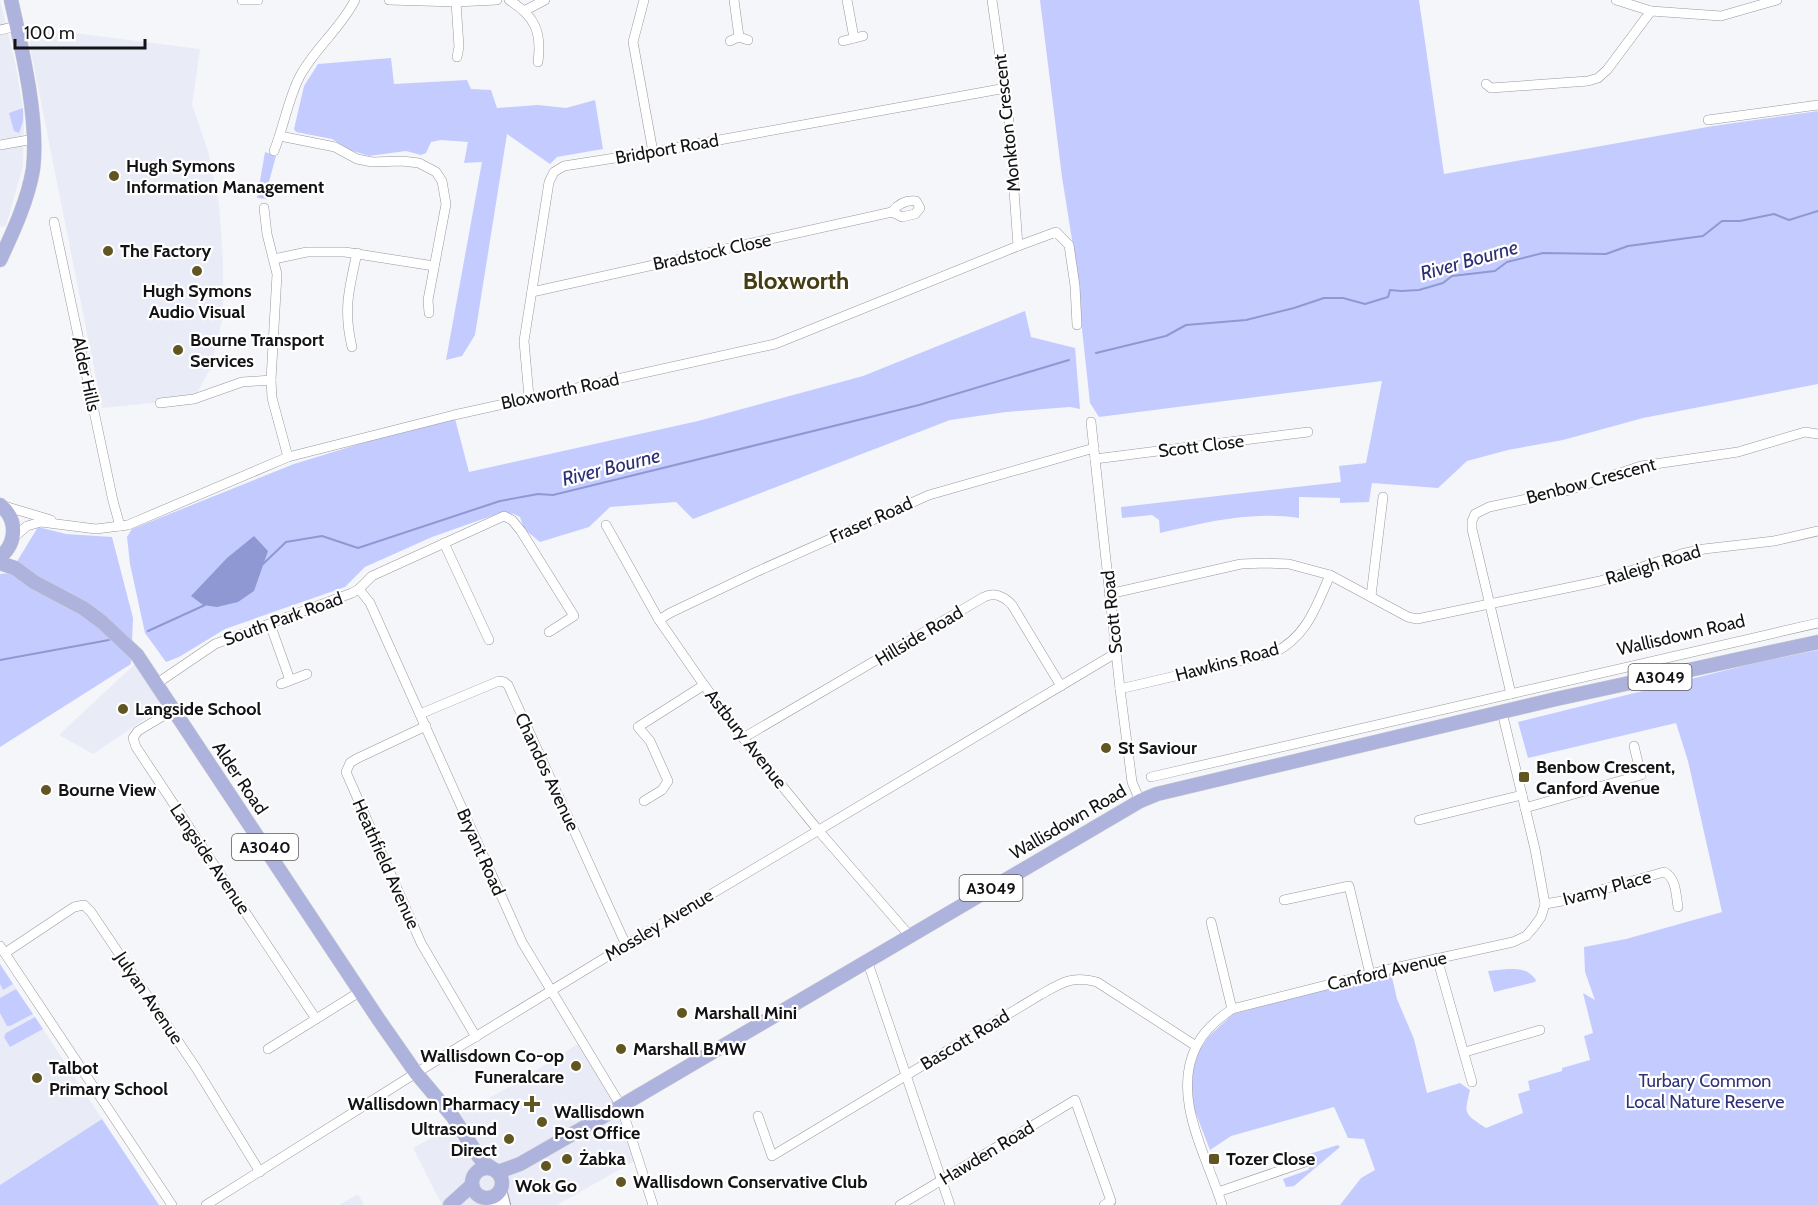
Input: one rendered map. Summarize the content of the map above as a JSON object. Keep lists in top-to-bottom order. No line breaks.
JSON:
{"streets":{"main road":["Wallisdown Road","A3049","Alder Road","A3040"],"street":["Monkton Crescent","Bridport Road","Bradstock Close","Alder Hills","Bloxworth Road","Scott Close","Benbow Crescent","Fraser Road","Raleigh Road","Scott Road","South Park Road","Hillside Road","Hawkins Road","Astbury Avenue","Chandos Avenue","Bryant Road","Langside Avenue","Heathfield Avenue","Ivamy Place","Mossley Avenue","Canford Avenue","Julyan Avenue","Bascott Road","Hawden Road"]},"crossings":[["Monkton Crescent","Bridport Road"],["Monkton Crescent","Bloxworth Road"],["Bridport Road","Bradstock Close"],["Bridport Road","Bloxworth Road"],["Alder Hills","Bloxworth Road"],["Bloxworth Road","Alder Road"],["Bloxworth Road","A3040"],["Scott Close","Scott Road"],["Benbow Crescent","Raleigh Road"],["Benbow Crescent","Wallisdown Road"],["Fraser Road","Scott Road"],["Fraser Road","Astbury Avenue"],["Raleigh Road","Scott Road"],["Raleigh Road","Hawkins Road"],["Scott Road","Wallisdown Road"],["Scott Road","Hawkins Road"],["Scott Road","Mossley Avenue"],["South Park Road","Alder Road"],["South Park Road","Bryant Road"],["Wallisdown Road","Astbury Avenue"],["Wallisdown Road","Alder Road"],["Wallisdown Road","Bryant Road"],["Hillside Road","Astbury Avenue"],["Hillside Road","Mossley Avenue"],["Astbury Avenue","Mossley Avenue"],["Chandos Avenue","Bryant Road"],["Chandos Avenue","Mossley Avenue"],["Alder Road","A3040"],["Alder Road","Langside Avenue"],["Alder Road","Mossley Avenue"],["Bryant Road","Heathfield Avenue"],["Bryant Road","Mossley Avenue"],["Heathfield Avenue","Mossley Avenue"],["Ivamy Place","Canford Avenue"],["Mossley Avenue","Julyan Avenue"],["Canford Avenue","Bascott Road"]],"districts":["Bloxworth"],"water":["River Bourne"],"parks":["Turbary Common Local Nature Reserve"],"places":{"other":["Hugh Symons Information Management","The Factory","Hugh Symons Audio Visual","Bourne Transport Services","Langside School","St Saviour","Bourne View","Marshall Mini","Marshall BMW","Wallisdown Co-op Funeralcare","Talbot Primary School","Wallisdown Post Office","Ultrasound Direct","Żabka","Wok Go","Wallisdown Conservative Club"],"transit":["Benbow Crescent, Canford Avenue","Tozer Close"],"health":["Wallisdown Pharmacy"]},"scale_bar":"100 m"}
